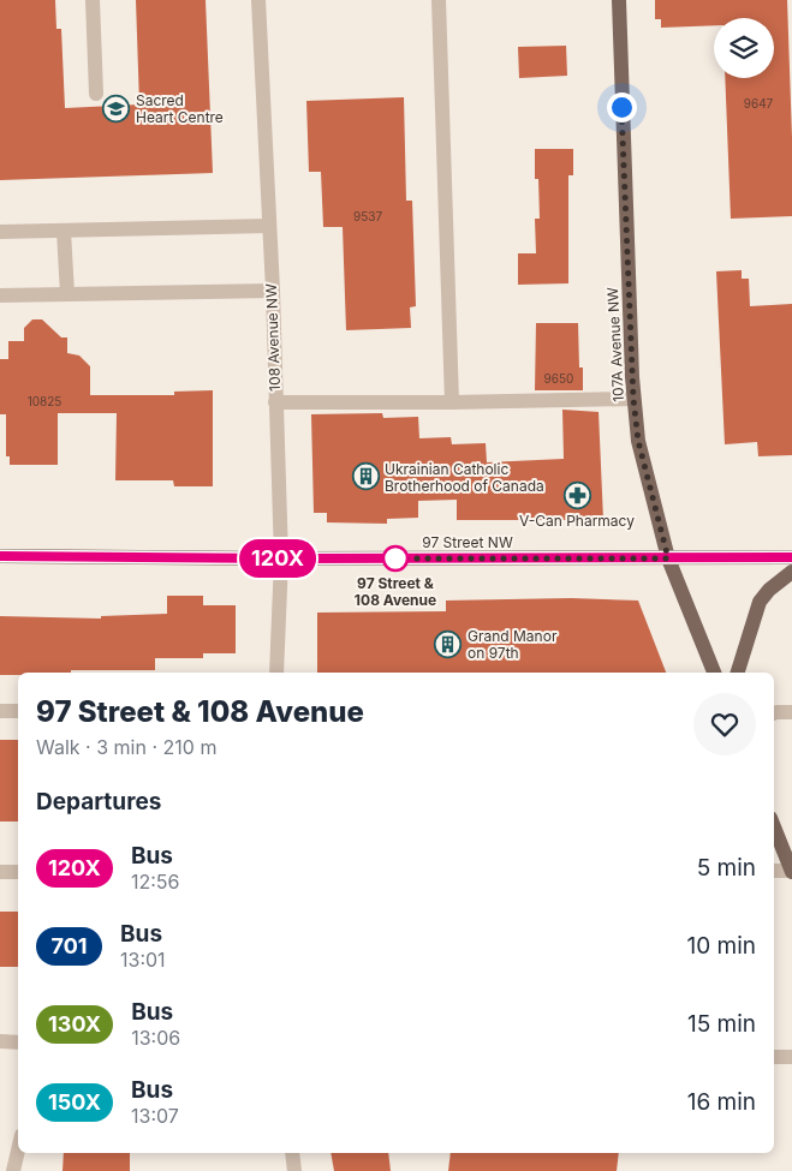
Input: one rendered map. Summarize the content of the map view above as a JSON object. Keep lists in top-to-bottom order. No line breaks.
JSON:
{"streets":{"main road":["107A Avenue NW","97 Street NW"],"street":["108 Avenue NW"]},"crossings":[["108 Avenue NW","97 Street NW"],["107A Avenue NW","97 Street NW"]],"places":{"school or university":["Sacred Heart Centre"],"building":["Ukrainian Catholic Brotherhood of Canada","Grand Manor on 97th"],"pharmacy":["V-Can Pharmacy"],"other":["97 Street & 108 Avenue"]},"lines":["bus line 120X"],"house_numbers":["9647","9537","9650","10825"],"page":{"on_map":"120X","heading":[["97 Street & 108 Avenue","Walk · 3 min · 210 m"],"Departures"],"list":[{"mark":"120X","name":"Bus","note":"12:56","value":"5 min"},{"mark":"701","name":"Bus","note":"13:01","value":"10 min"},{"mark":"130X","name":"Bus","note":"13:06","value":"15 min"},{"mark":"150X","name":"Bus","note":"13:07","value":"16 min"}]}}
